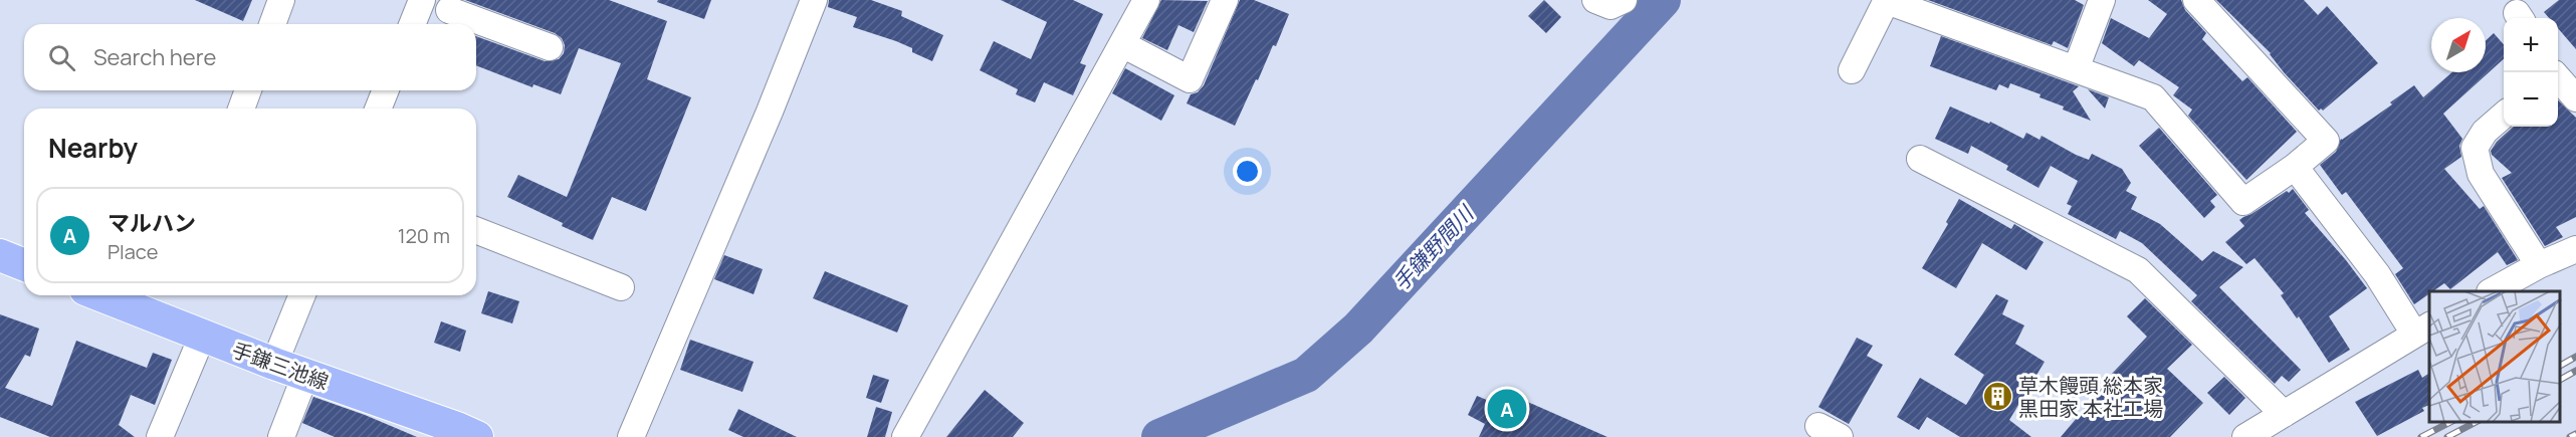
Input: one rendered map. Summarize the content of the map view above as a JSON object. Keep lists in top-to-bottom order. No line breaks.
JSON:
{"streets":{"main road":["手鎌三池線"]},"water":["手鎌野間川"],"places":{"building":["草木饅頭 総本家 黒田家 本社工場"]},"north":"top right","page":{"map_buttons":["+","−"],"search":"Search here","heading":"Nearby","list":[{"mark":"A","name":"マルハン","note":"Place","value":"120 m"}],"pins":"A"}}
